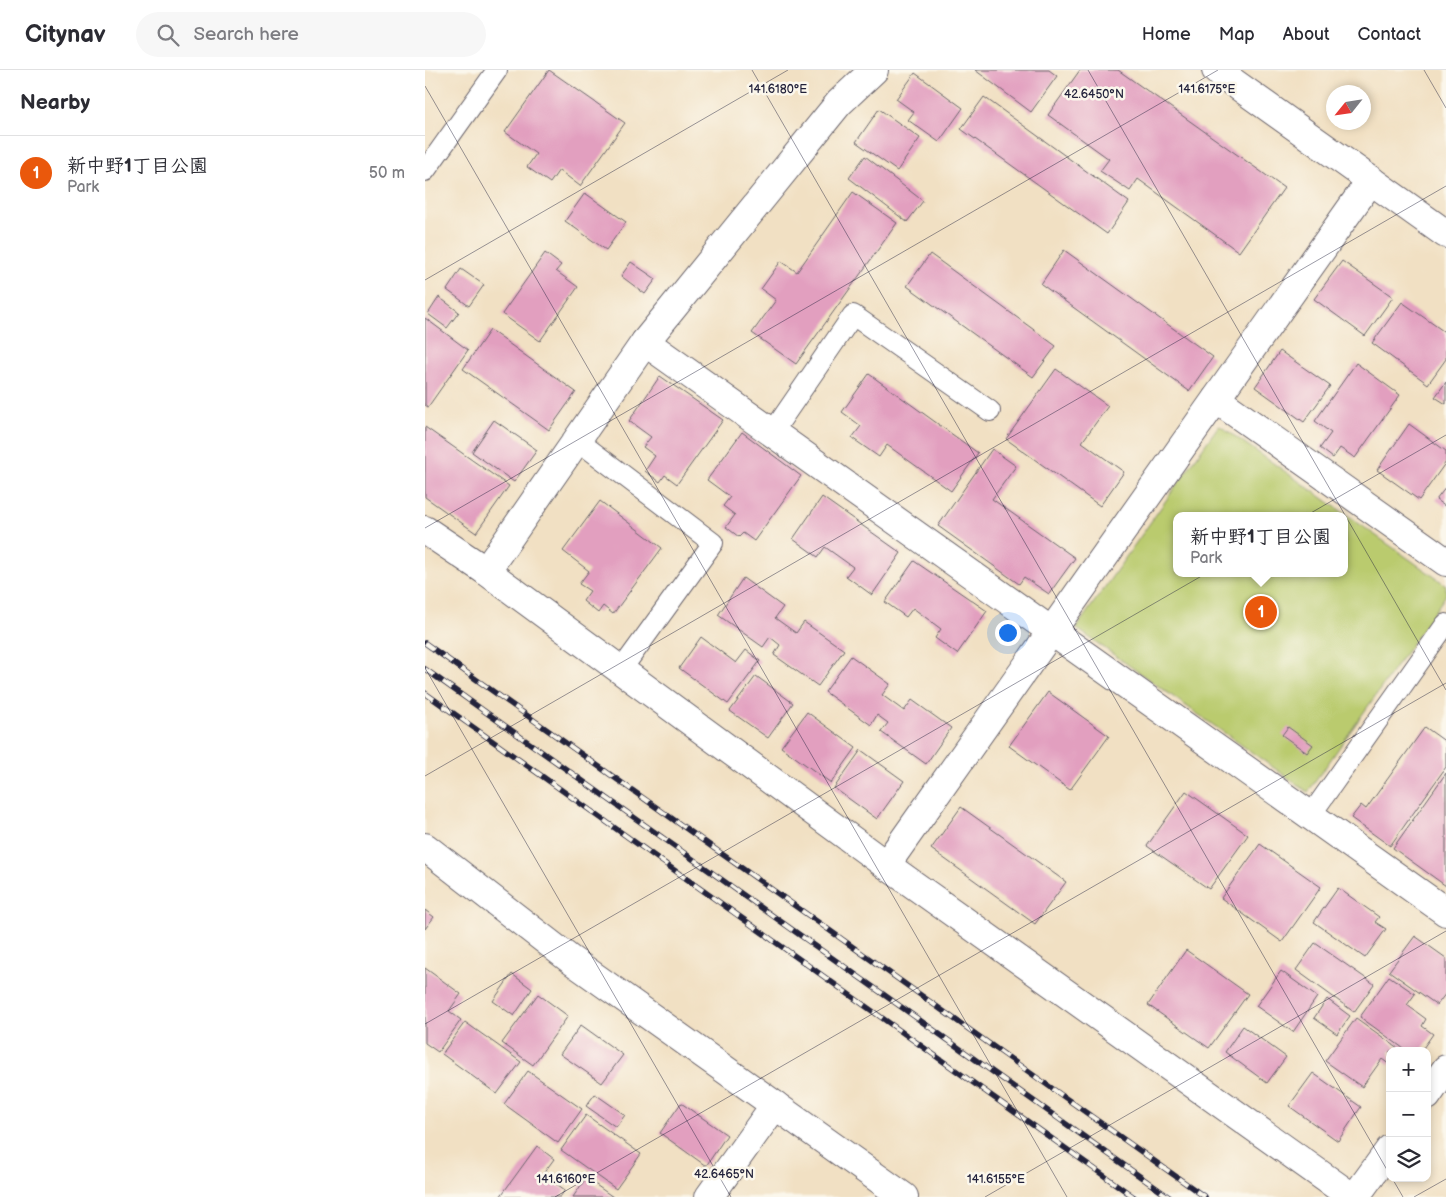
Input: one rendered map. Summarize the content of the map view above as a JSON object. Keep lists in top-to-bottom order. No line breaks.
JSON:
{"north":"bottom left","page":{"header":"Citynav","search":"Search here","nav":["Home","Map","About","Contact"],"heading":"Nearby","list":[{"mark":"1","name":"新中野1丁目公園","note":"Park","value":"50 m"}],"popup":["新中野1丁目公園","Park"],"pins":"1","map_buttons":["+","−"]},"coordinates":["141.6180°E","141.6175°E","42.6450°N","42.6465°N","141.6160°E","141.6155°E"]}
